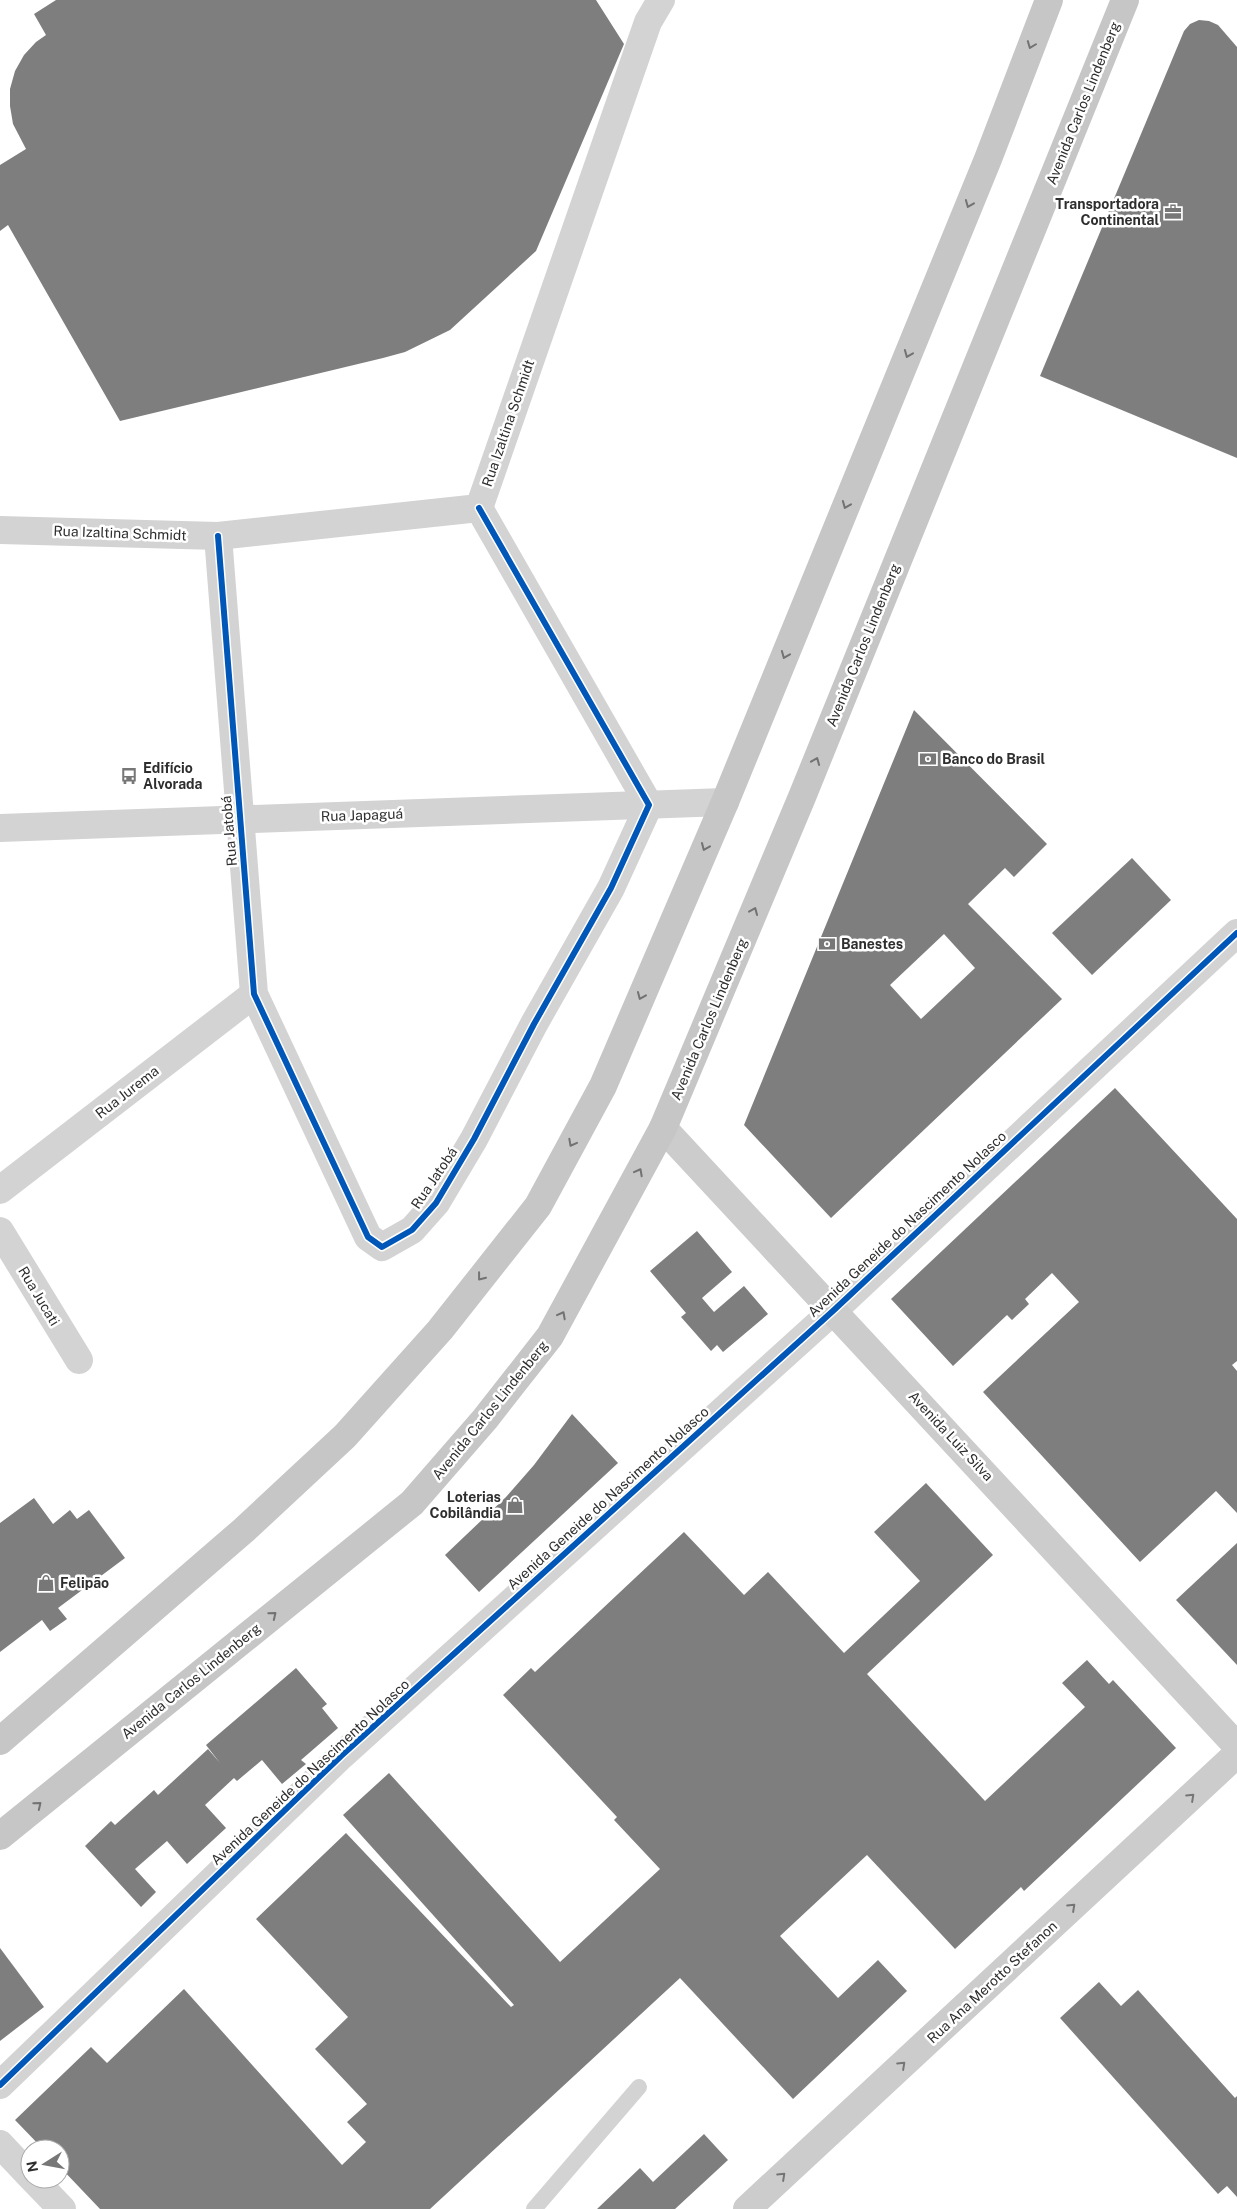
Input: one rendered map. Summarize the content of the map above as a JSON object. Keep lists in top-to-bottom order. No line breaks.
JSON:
{"streets":{"main road":["Avenida Carlos Lindenberg"],"street":["Rua Izaltina Schmidt","Rua Japaguá","Rua Jatobá","Rua Jurema","Avenida Geneide do Nascimento Nolasco","Rua Jucati","Avenida Luiz Silva","Rua Ana Merotto Stefanon"]},"crossings":[["Avenida Carlos Lindenberg","Avenida Luiz Silva"],["Rua Izaltina Schmidt","Rua Jatobá"],["Rua Japaguá","Rua Jatobá"],["Rua Jatobá","Rua Jurema"],["Avenida Geneide do Nascimento Nolasco","Avenida Luiz Silva"]],"one_way":["Rua Ana Merotto Stefanon"],"places":{"office":["Transportadora Continental"],"bank":["Banco do Brasil","Banestes"],"bus stop":["Edifício Alvorada"],"shop":["Loterias Cobilândia","Felipão"]},"north":"left"}
